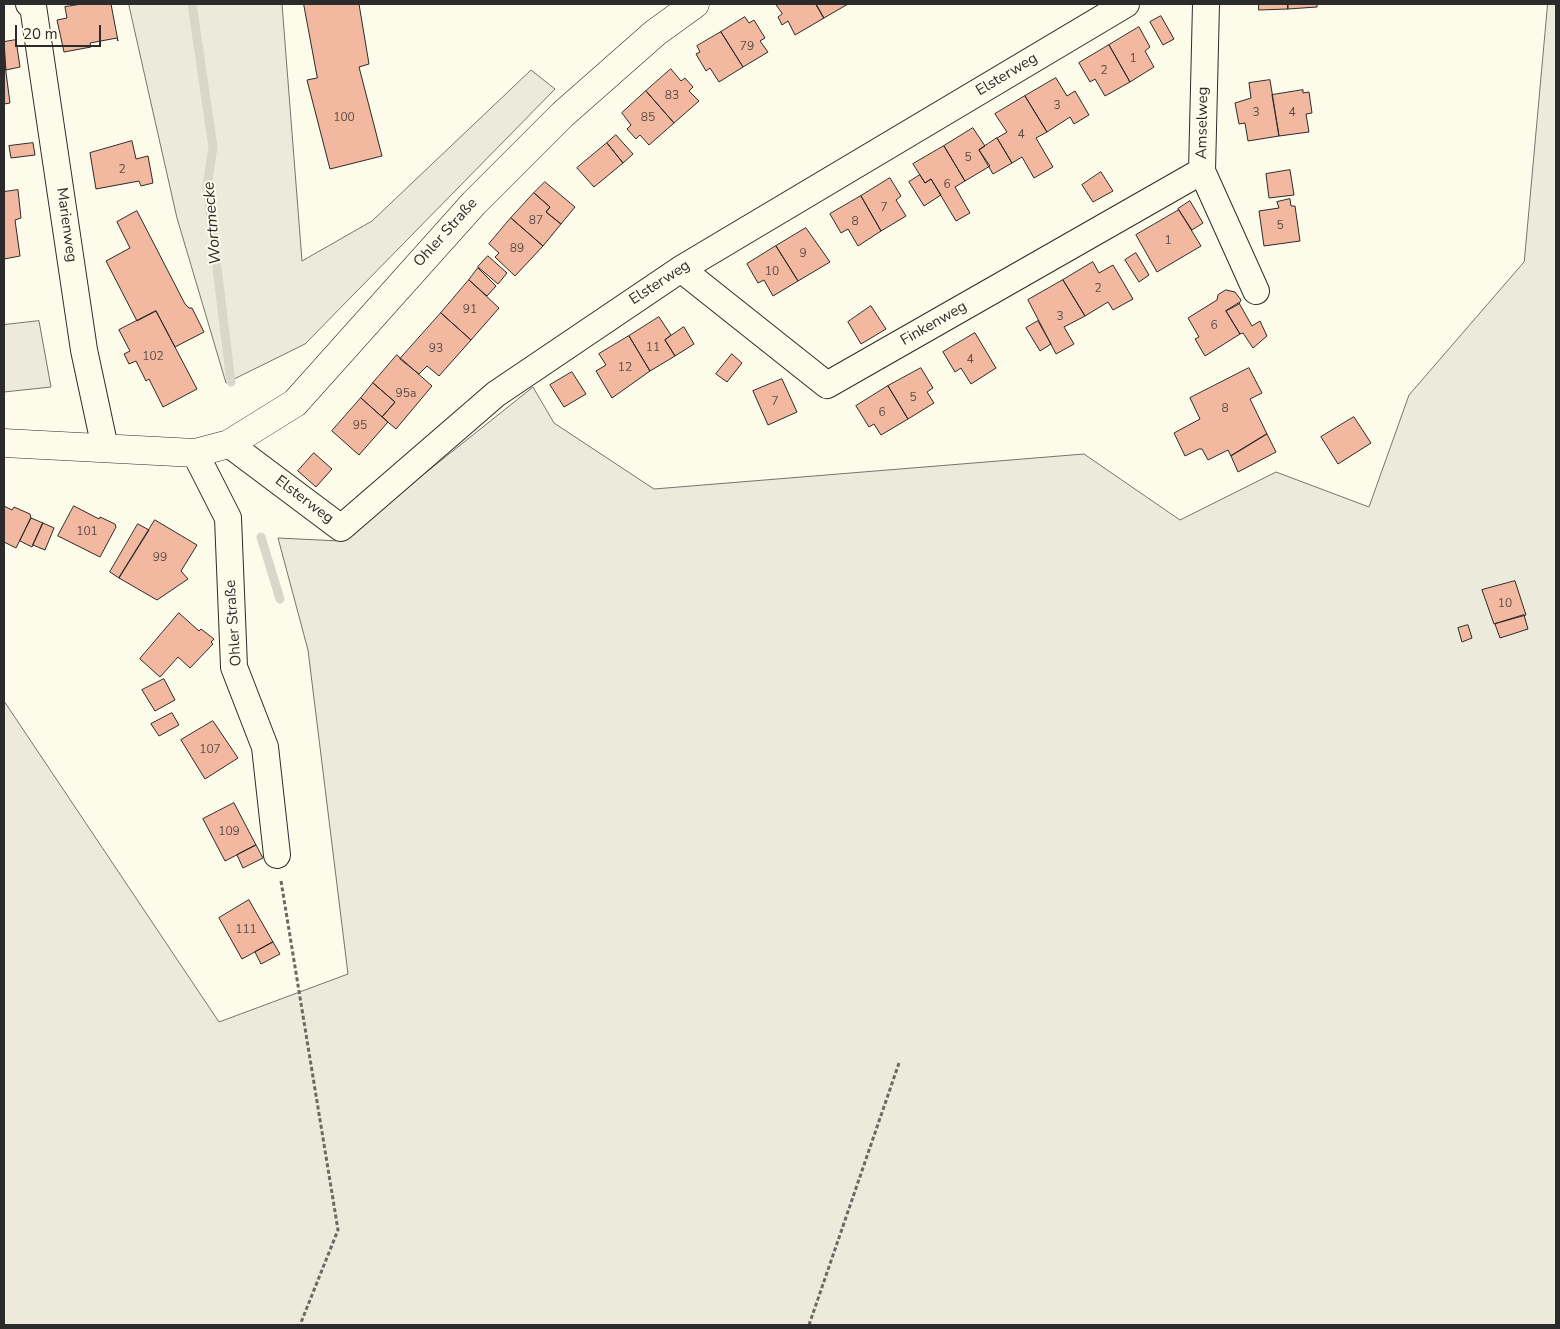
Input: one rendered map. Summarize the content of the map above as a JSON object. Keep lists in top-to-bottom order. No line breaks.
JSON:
{"streets":{"street":["Elsterweg","Amselweg","Marienweg","Ohler Straße","Finkenweg"]},"crossings":[["Elsterweg","Ohler Straße"],["Elsterweg","Finkenweg"],["Amselweg","Finkenweg"],["Marienweg","Ohler Straße"]],"water":["Wortmecke"],"house_numbers":["79","1","2","83","3","3","4","100","85","4","5","2","6","7","87","8","5","1","89","9","10","2","91","3","6","11","93","102","4","12","95a","5","7","8","6","95","101","99","10","107","109","111"],"scale_bar":"20 m"}
